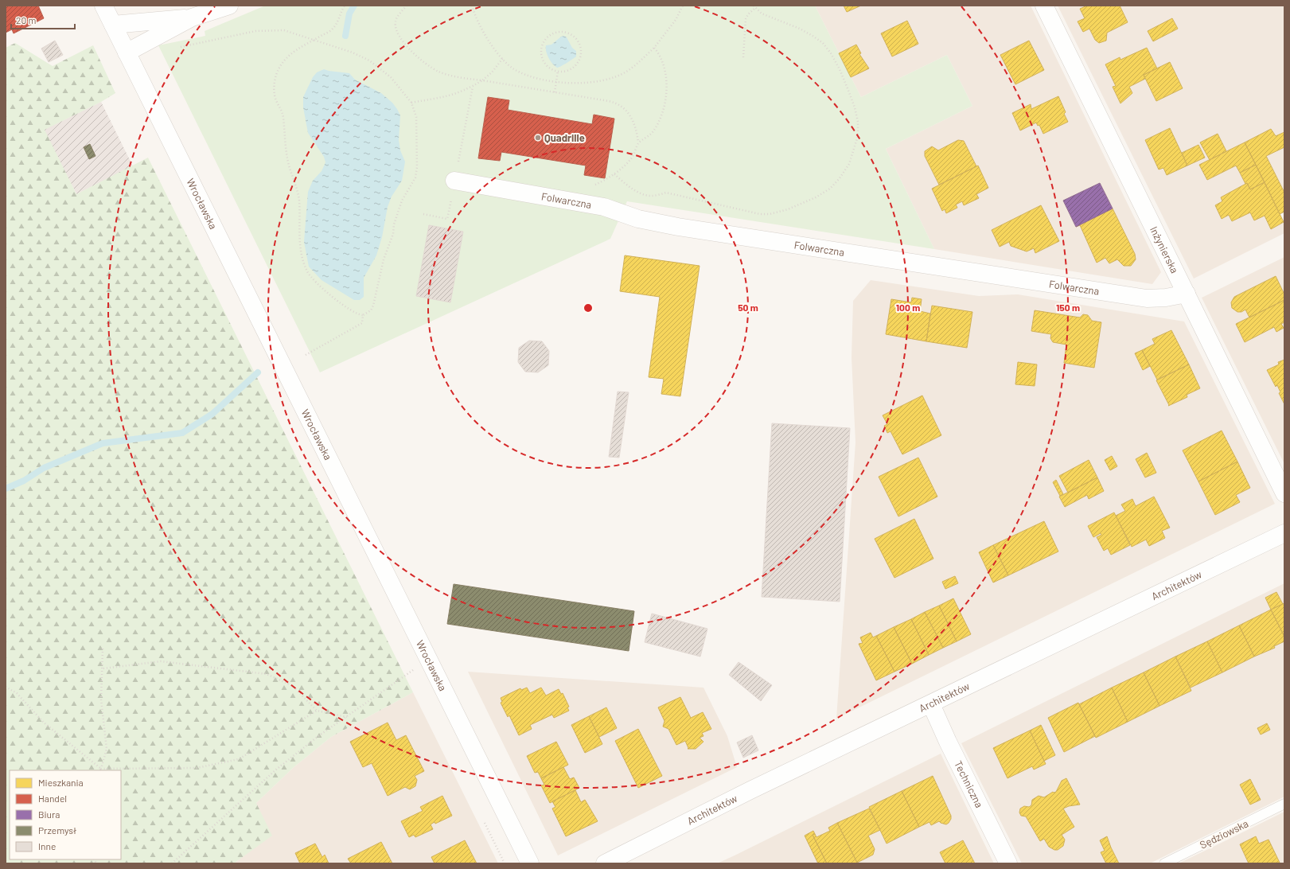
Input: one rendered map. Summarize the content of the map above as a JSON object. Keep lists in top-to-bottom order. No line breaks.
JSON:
{"streets":{"street":["Folwarczna","Wrocławska","Inżynierska","Architektów","Techniczna"],"lane":["Sędziowska"]},"crossings":[["Folwarczna","Inżynierska"],["Architektów","Techniczna"]],"places":["Quadrille"],"legend":["Mieszkania","Handel","Biura","Przemysł","Inne"],"scale_bar":"20 m","rings":["50 m","100 m","150 m"]}
